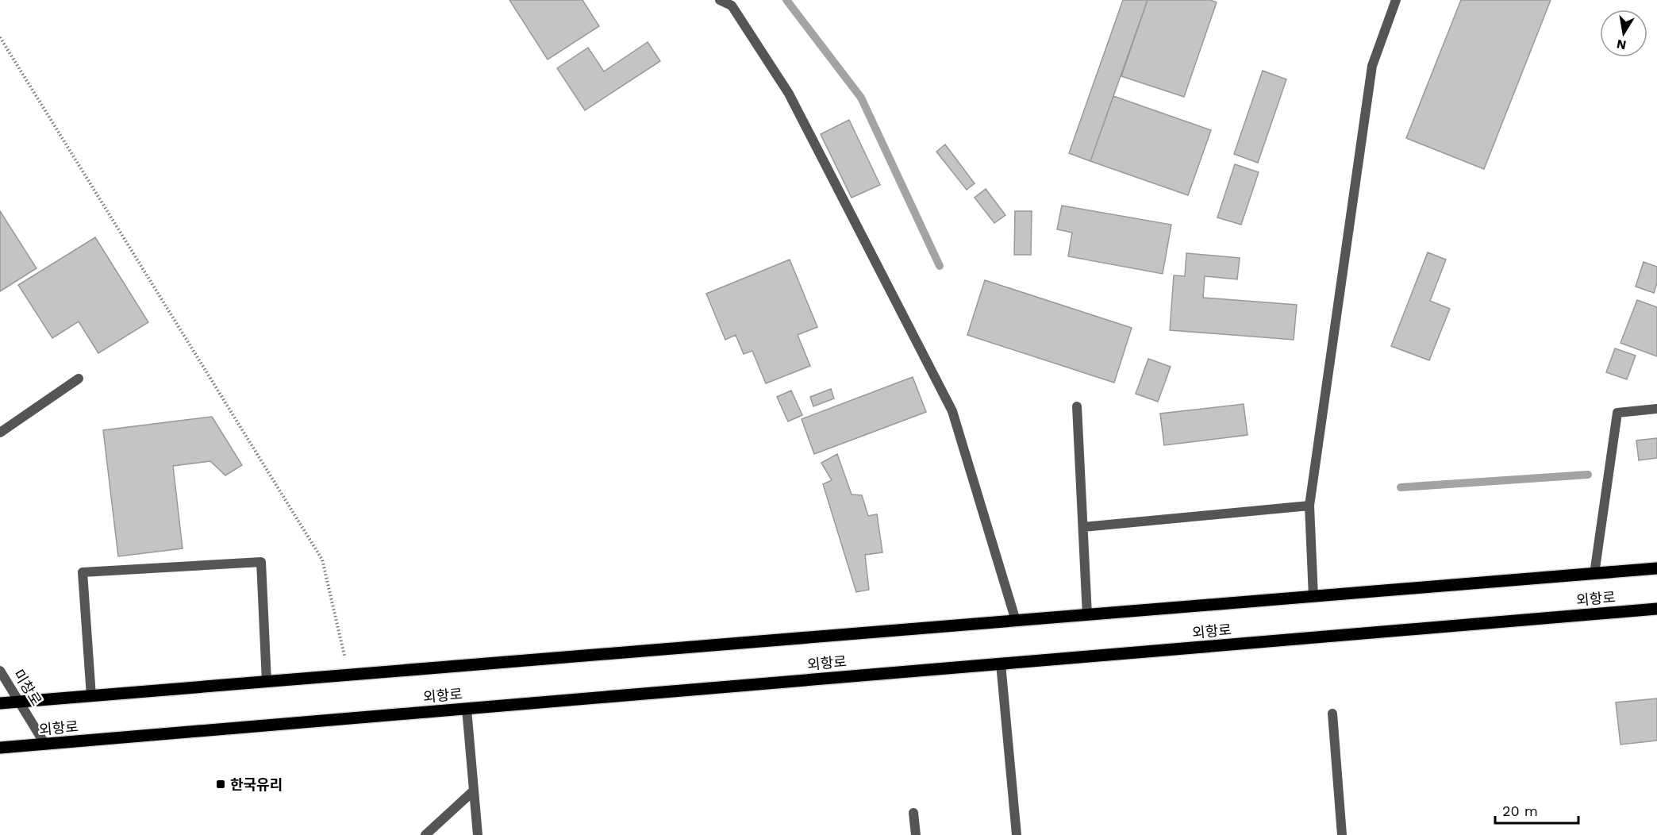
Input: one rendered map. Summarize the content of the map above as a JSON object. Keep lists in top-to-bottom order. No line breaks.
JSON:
{"streets":{"main road":["외항로"],"street":["미창로"]},"crossings":[["외항로","미창로"]],"places":{"transit":["한국유리"]},"scale_bar":"20 m","north":"bottom"}
